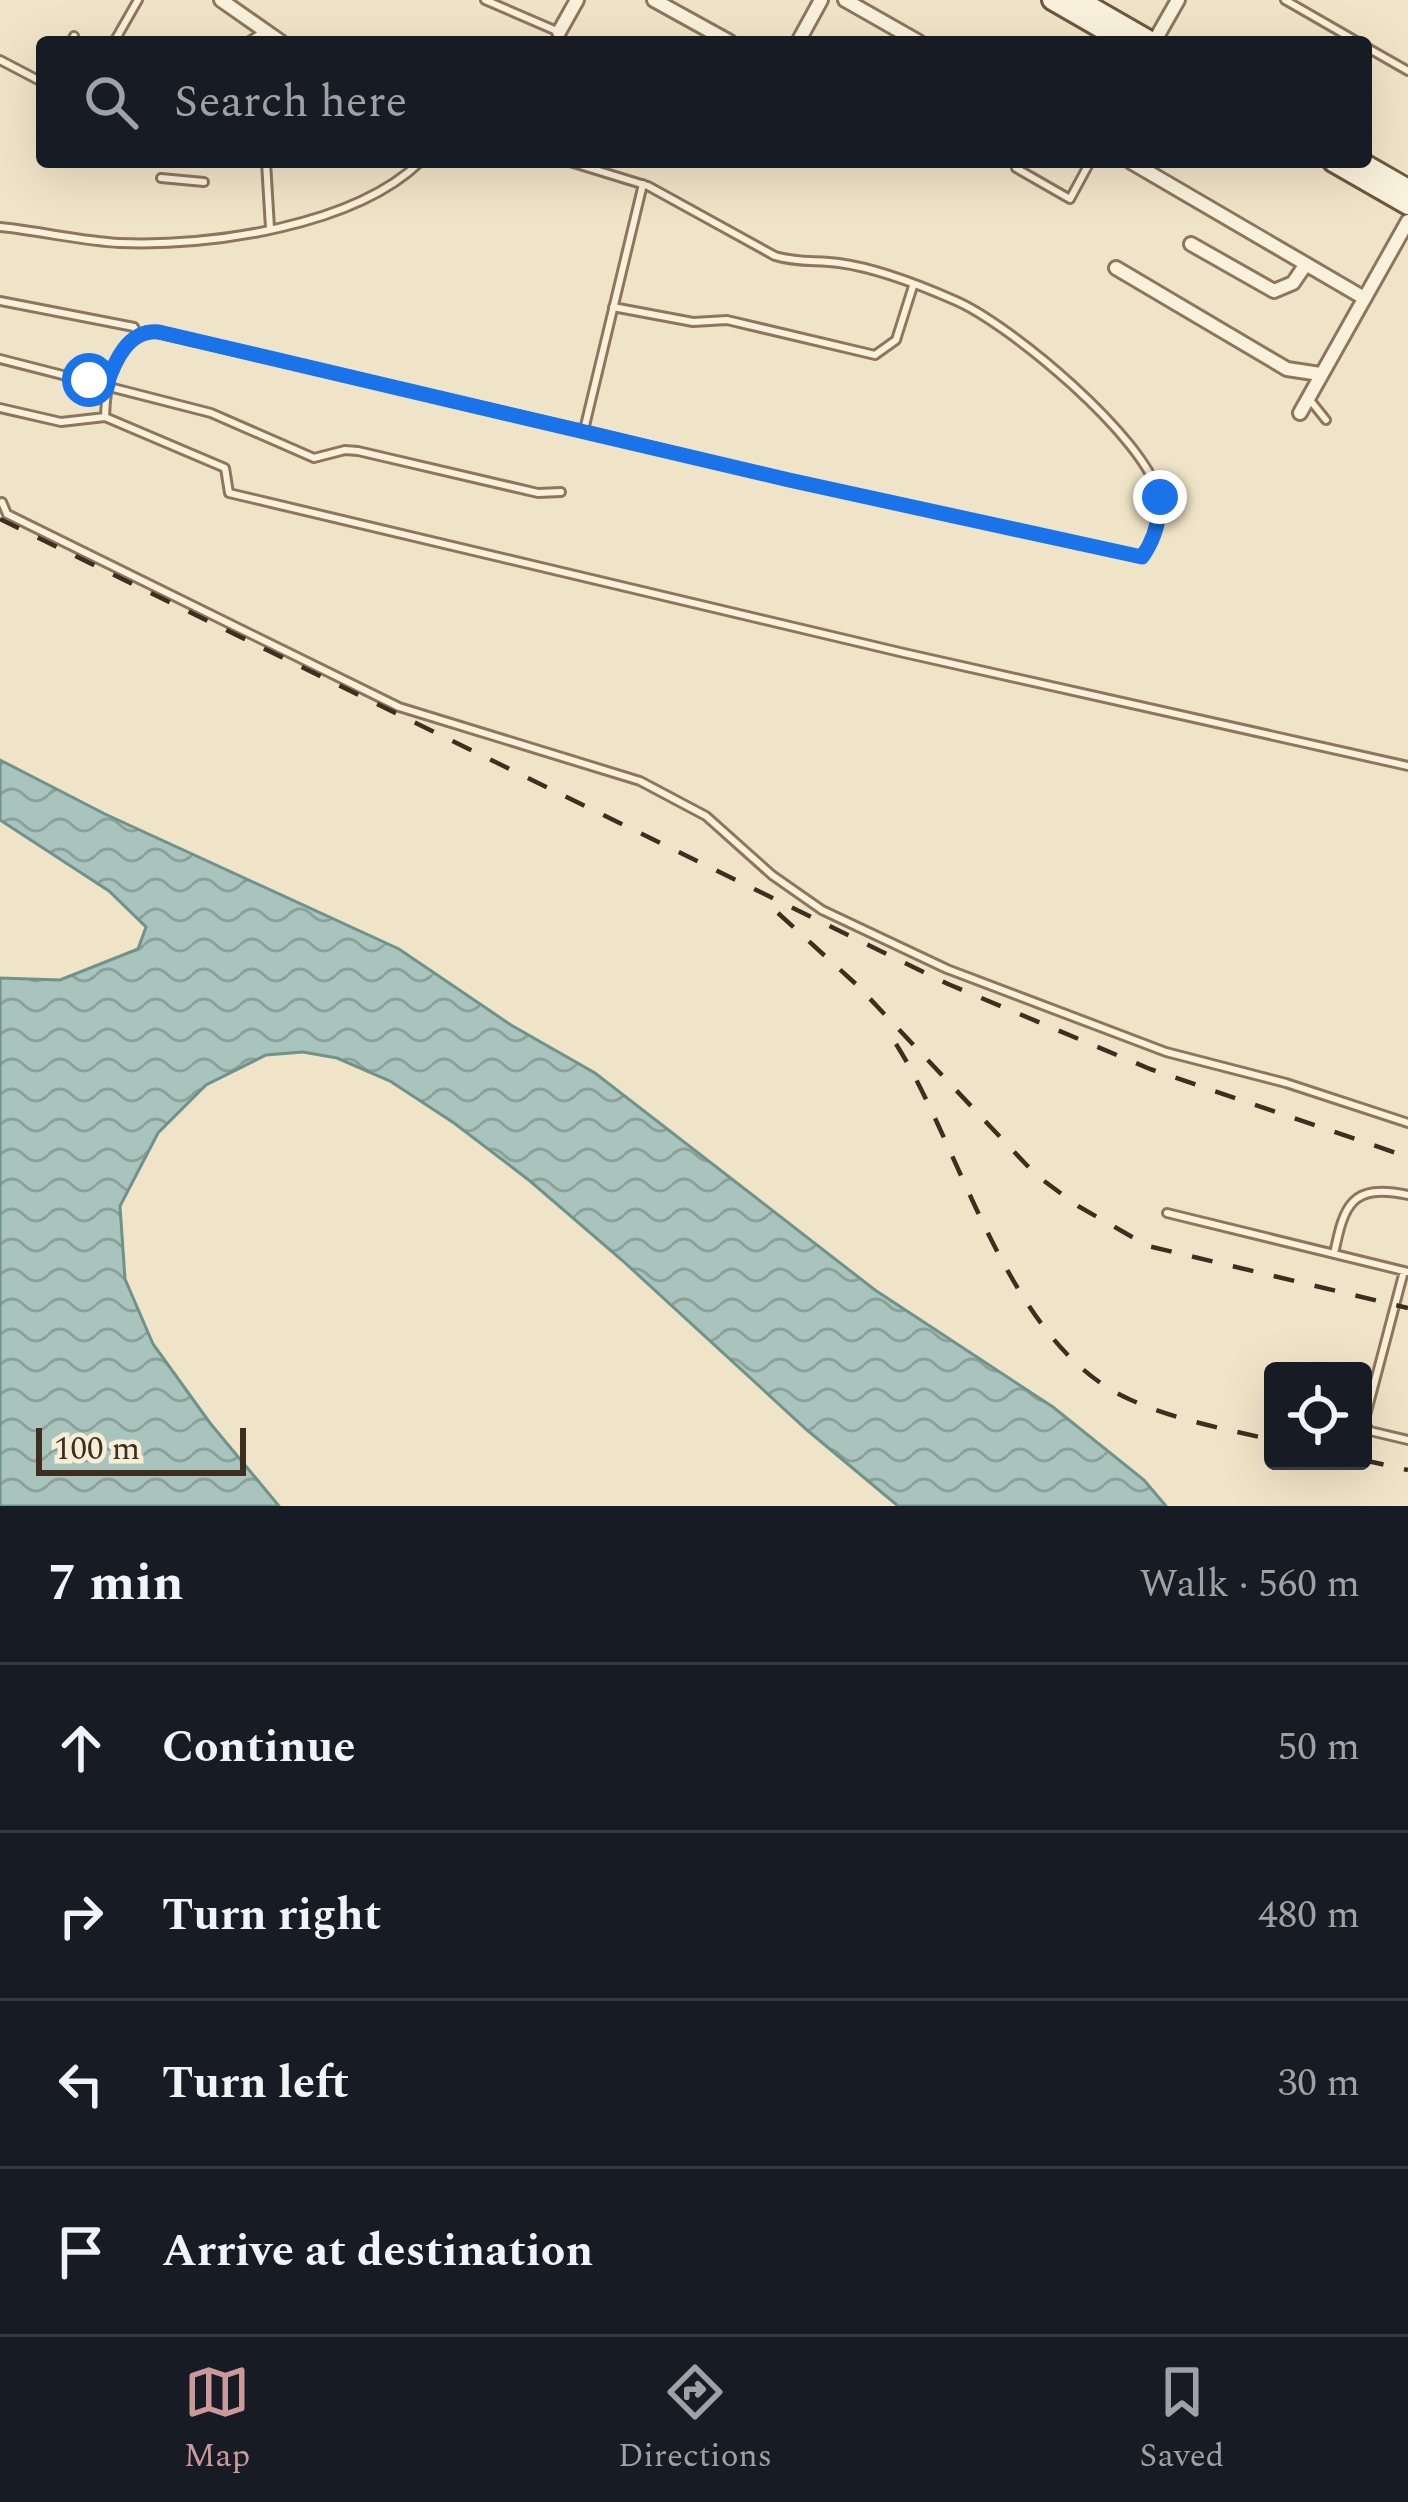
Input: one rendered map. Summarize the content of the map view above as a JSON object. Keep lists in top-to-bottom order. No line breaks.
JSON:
{"scale_bar":"100 m","page":{"search":"Search here","scale":"100 m","heading":["7 min","Walk · 560 m"],"list":[["Continue","50 m"],["Turn right","480 m"],["Turn left","30 m"],"Arrive at destination"],"nav":["Map","Directions","Saved"]}}
